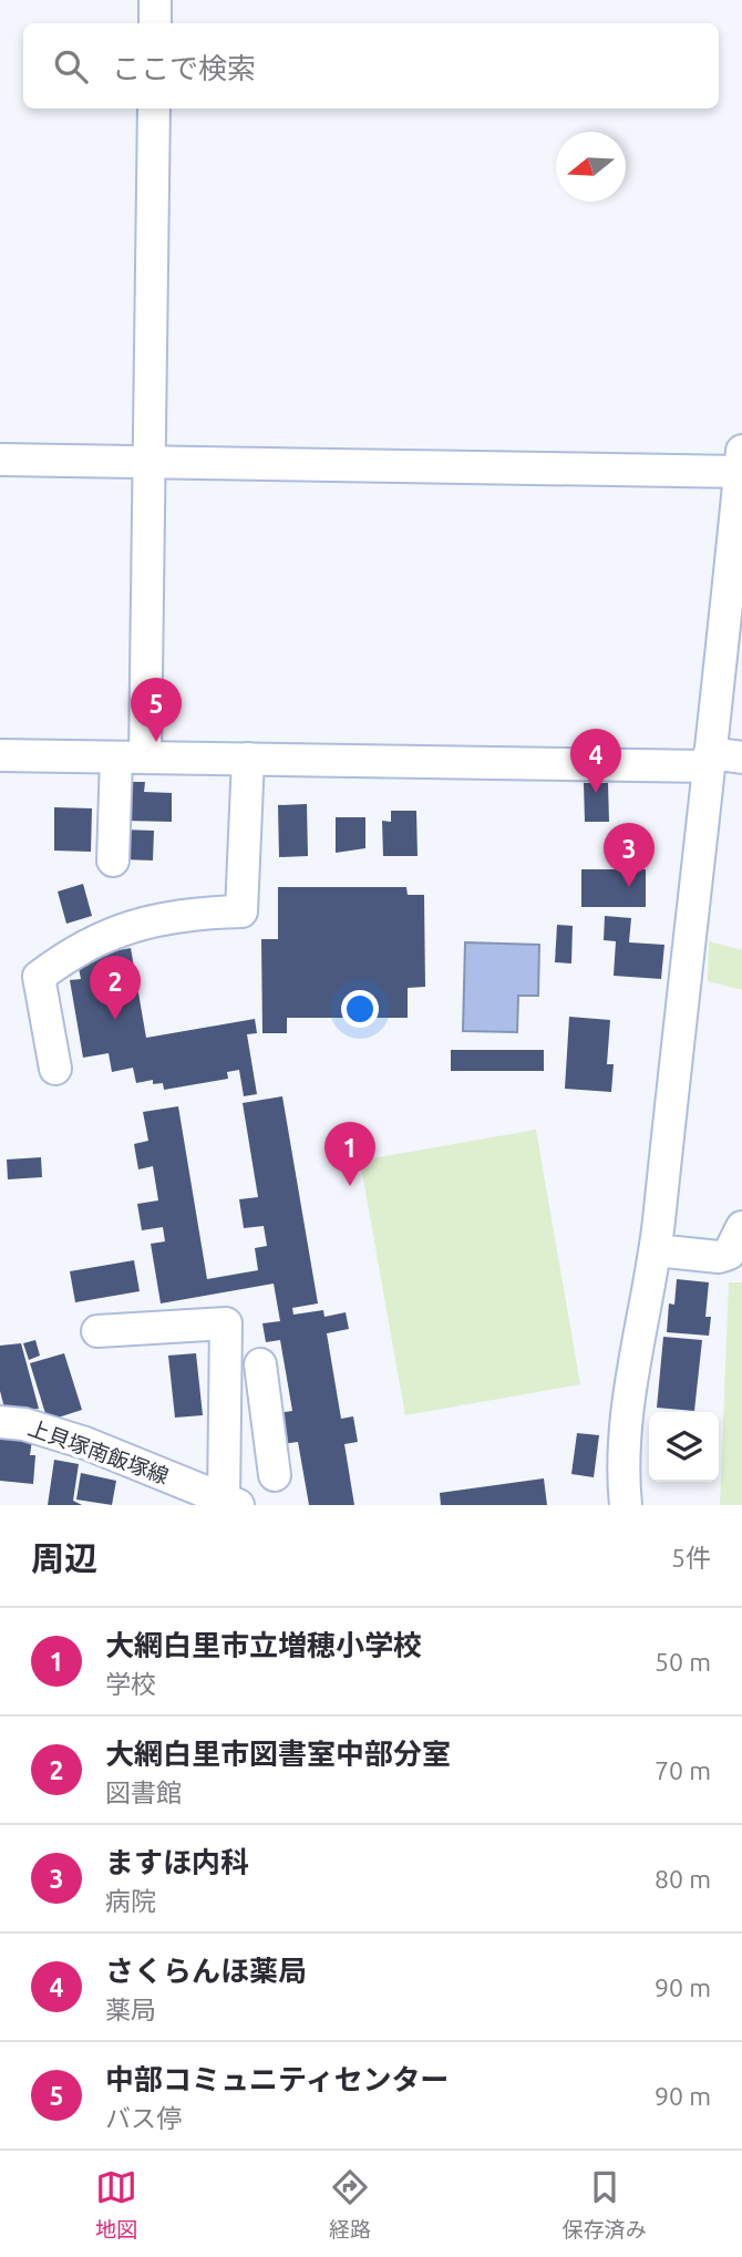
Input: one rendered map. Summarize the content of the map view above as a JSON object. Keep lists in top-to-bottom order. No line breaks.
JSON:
{"streets":{"street":["上貝塚南飯塚線"]},"north":"left","page":{"search":"ここで検索","pins":["5","4","3","2","1"],"heading":["周辺","5件"],"list":[{"mark":"1","name":"大網白里市立増穂小学校","note":"学校","value":"50 m"},{"mark":"2","name":"大網白里市図書室中部分室","note":"図書館","value":"70 m"},{"mark":"3","name":"ますほ内科","note":"病院","value":"80 m"},{"mark":"4","name":"さくらんほ薬局","note":"薬局","value":"90 m"},{"mark":"5","name":"中部コミュニティセンター","note":"バス停","value":"90 m"}],"nav":["地図","経路","保存済み"]}}
